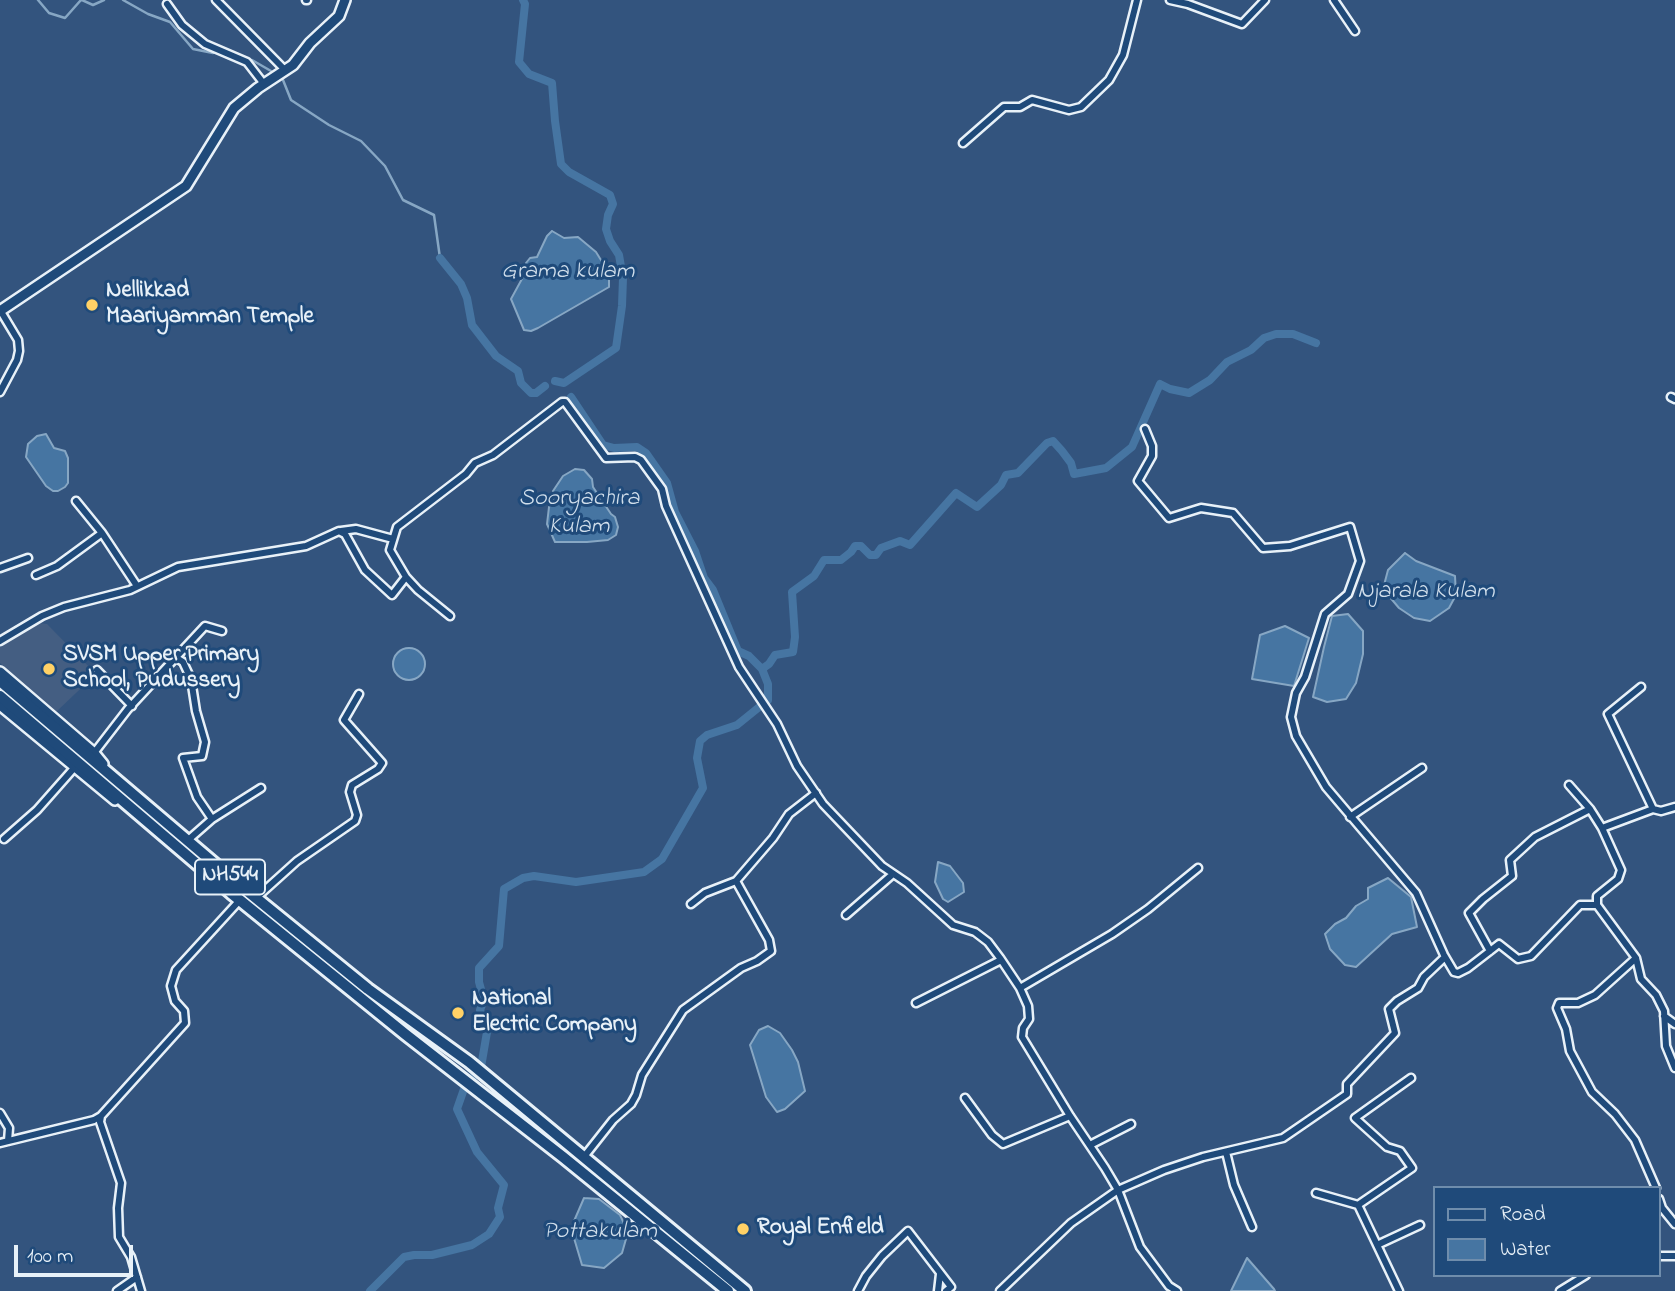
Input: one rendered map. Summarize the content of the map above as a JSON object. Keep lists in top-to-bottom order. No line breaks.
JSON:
{"streets":{"highway":["NH544"]},"water":["Grama kulam","Sooryachira Kulam","Njarala Kulam","Pottakulam"],"places":["Nellikkad Maariyamman Temple","SVSM Upper Primary School, Pudussery","National Electric Company","Royal Enfield"],"legend":["Road","Water"],"scale_bar":"100 m"}
